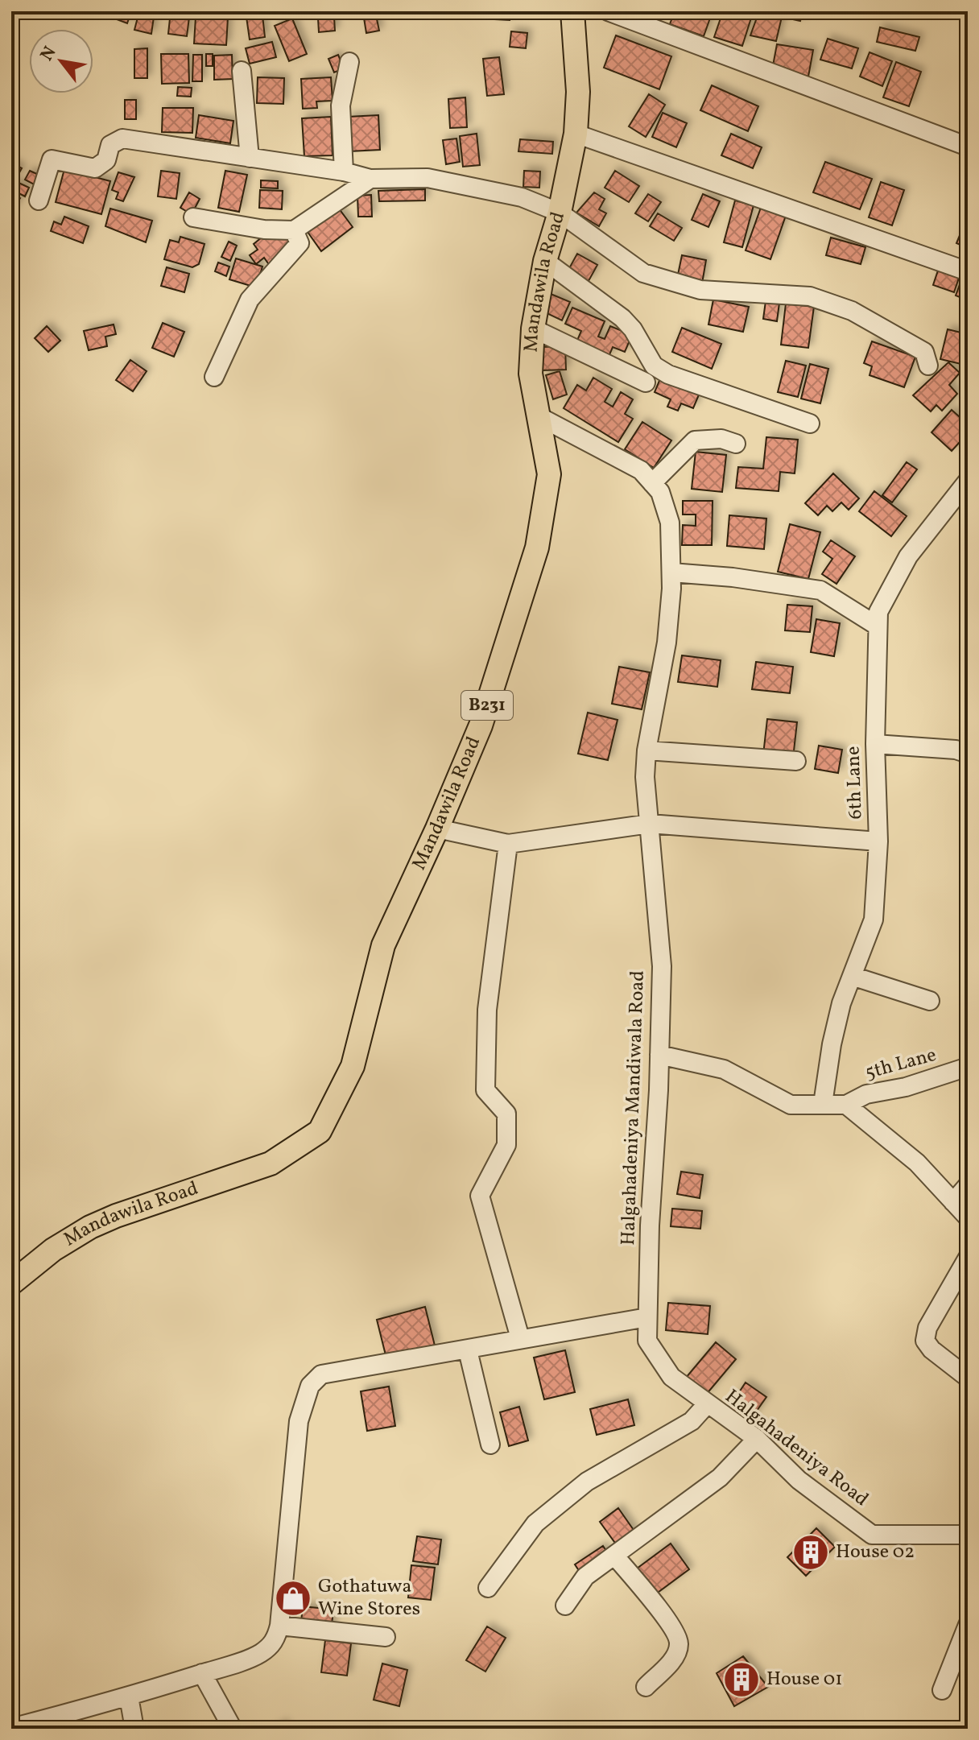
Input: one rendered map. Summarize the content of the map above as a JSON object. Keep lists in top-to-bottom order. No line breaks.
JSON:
{"streets":{"main road":["Mandawila Road","B231"],"street":["6th Lane","5th Lane","Halgahadeniya Mandiwala Road","Halgahadeniya Road"]},"crossings":[["Halgahadeniya Mandiwala Road","Halgahadeniya Road"]],"places":{"building":["House 02","House 01"],"shop":["Gothatuwa Wine Stores"]},"north":"top left"}
